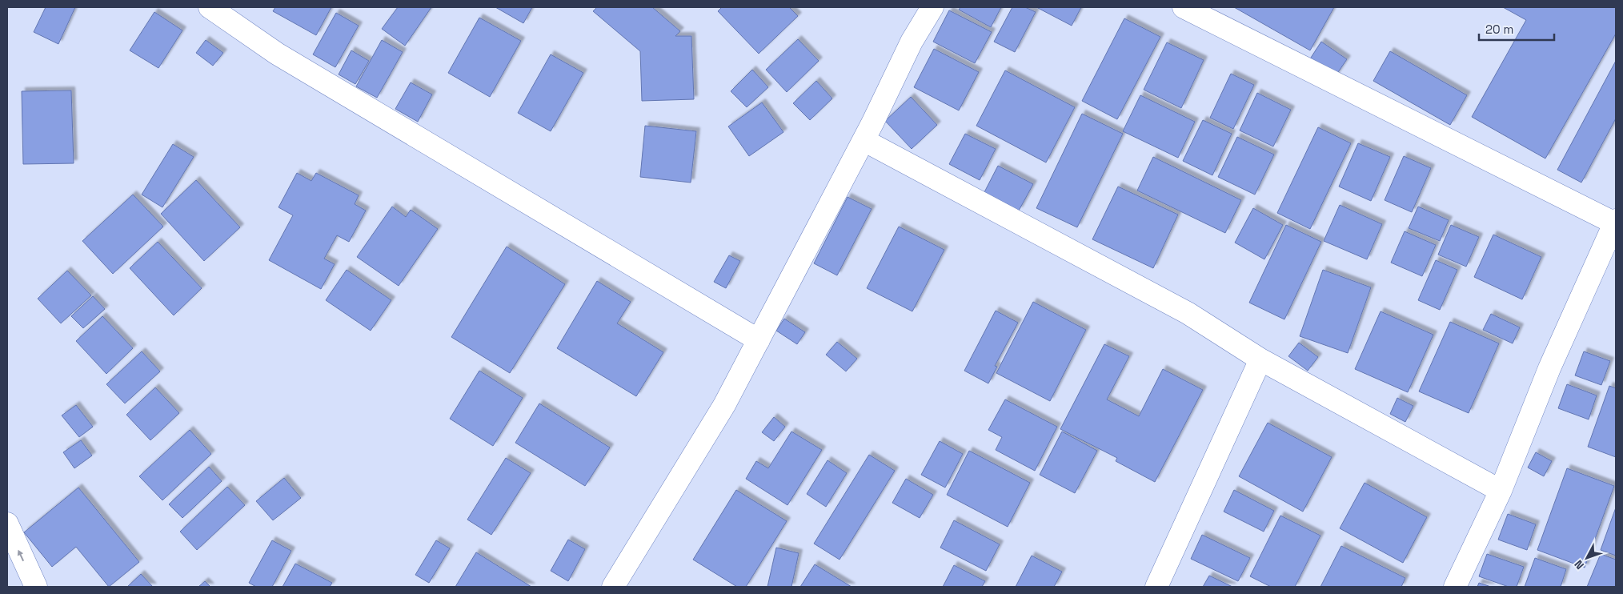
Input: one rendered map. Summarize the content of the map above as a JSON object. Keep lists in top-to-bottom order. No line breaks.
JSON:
{"scale_bar":"20 m","north":"bottom left"}
